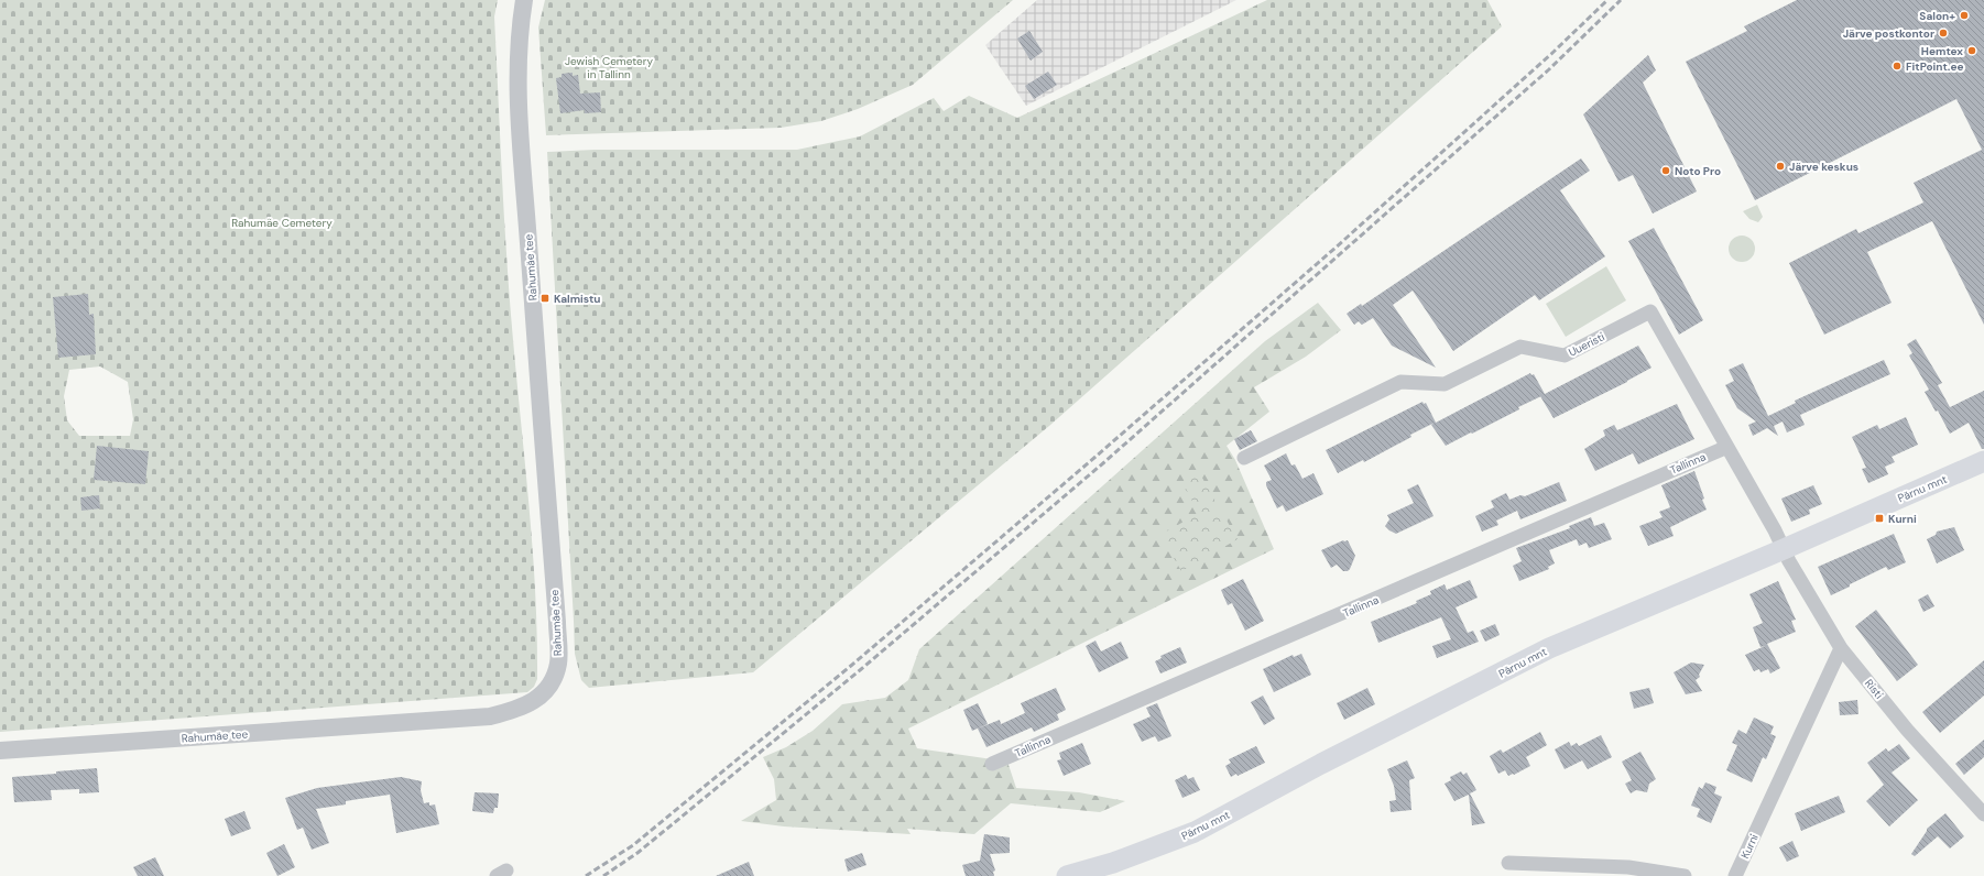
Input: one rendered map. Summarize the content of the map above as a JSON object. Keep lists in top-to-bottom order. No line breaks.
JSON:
{"streets":{"main road":["Pärnu mnt"],"street":["Rahumäe tee","Uueristi","Tallinna","Risti","Kurni"]},"crossings":[["Uueristi","Tallinna"],["Uueristi","Pärnu mnt"],["Uueristi","Risti"],["Pärnu mnt","Risti"],["Risti","Kurni"]],"parks":["Jewish Cemetery in Tallinn","Rahumäe Cemetery"],"places":{"other":["Salon+","Järve postkontor","Hemtex","FitPoint.ee","Järve keskus","Noto Pro"],"transit":["Kalmistu","Kurni"]}}
